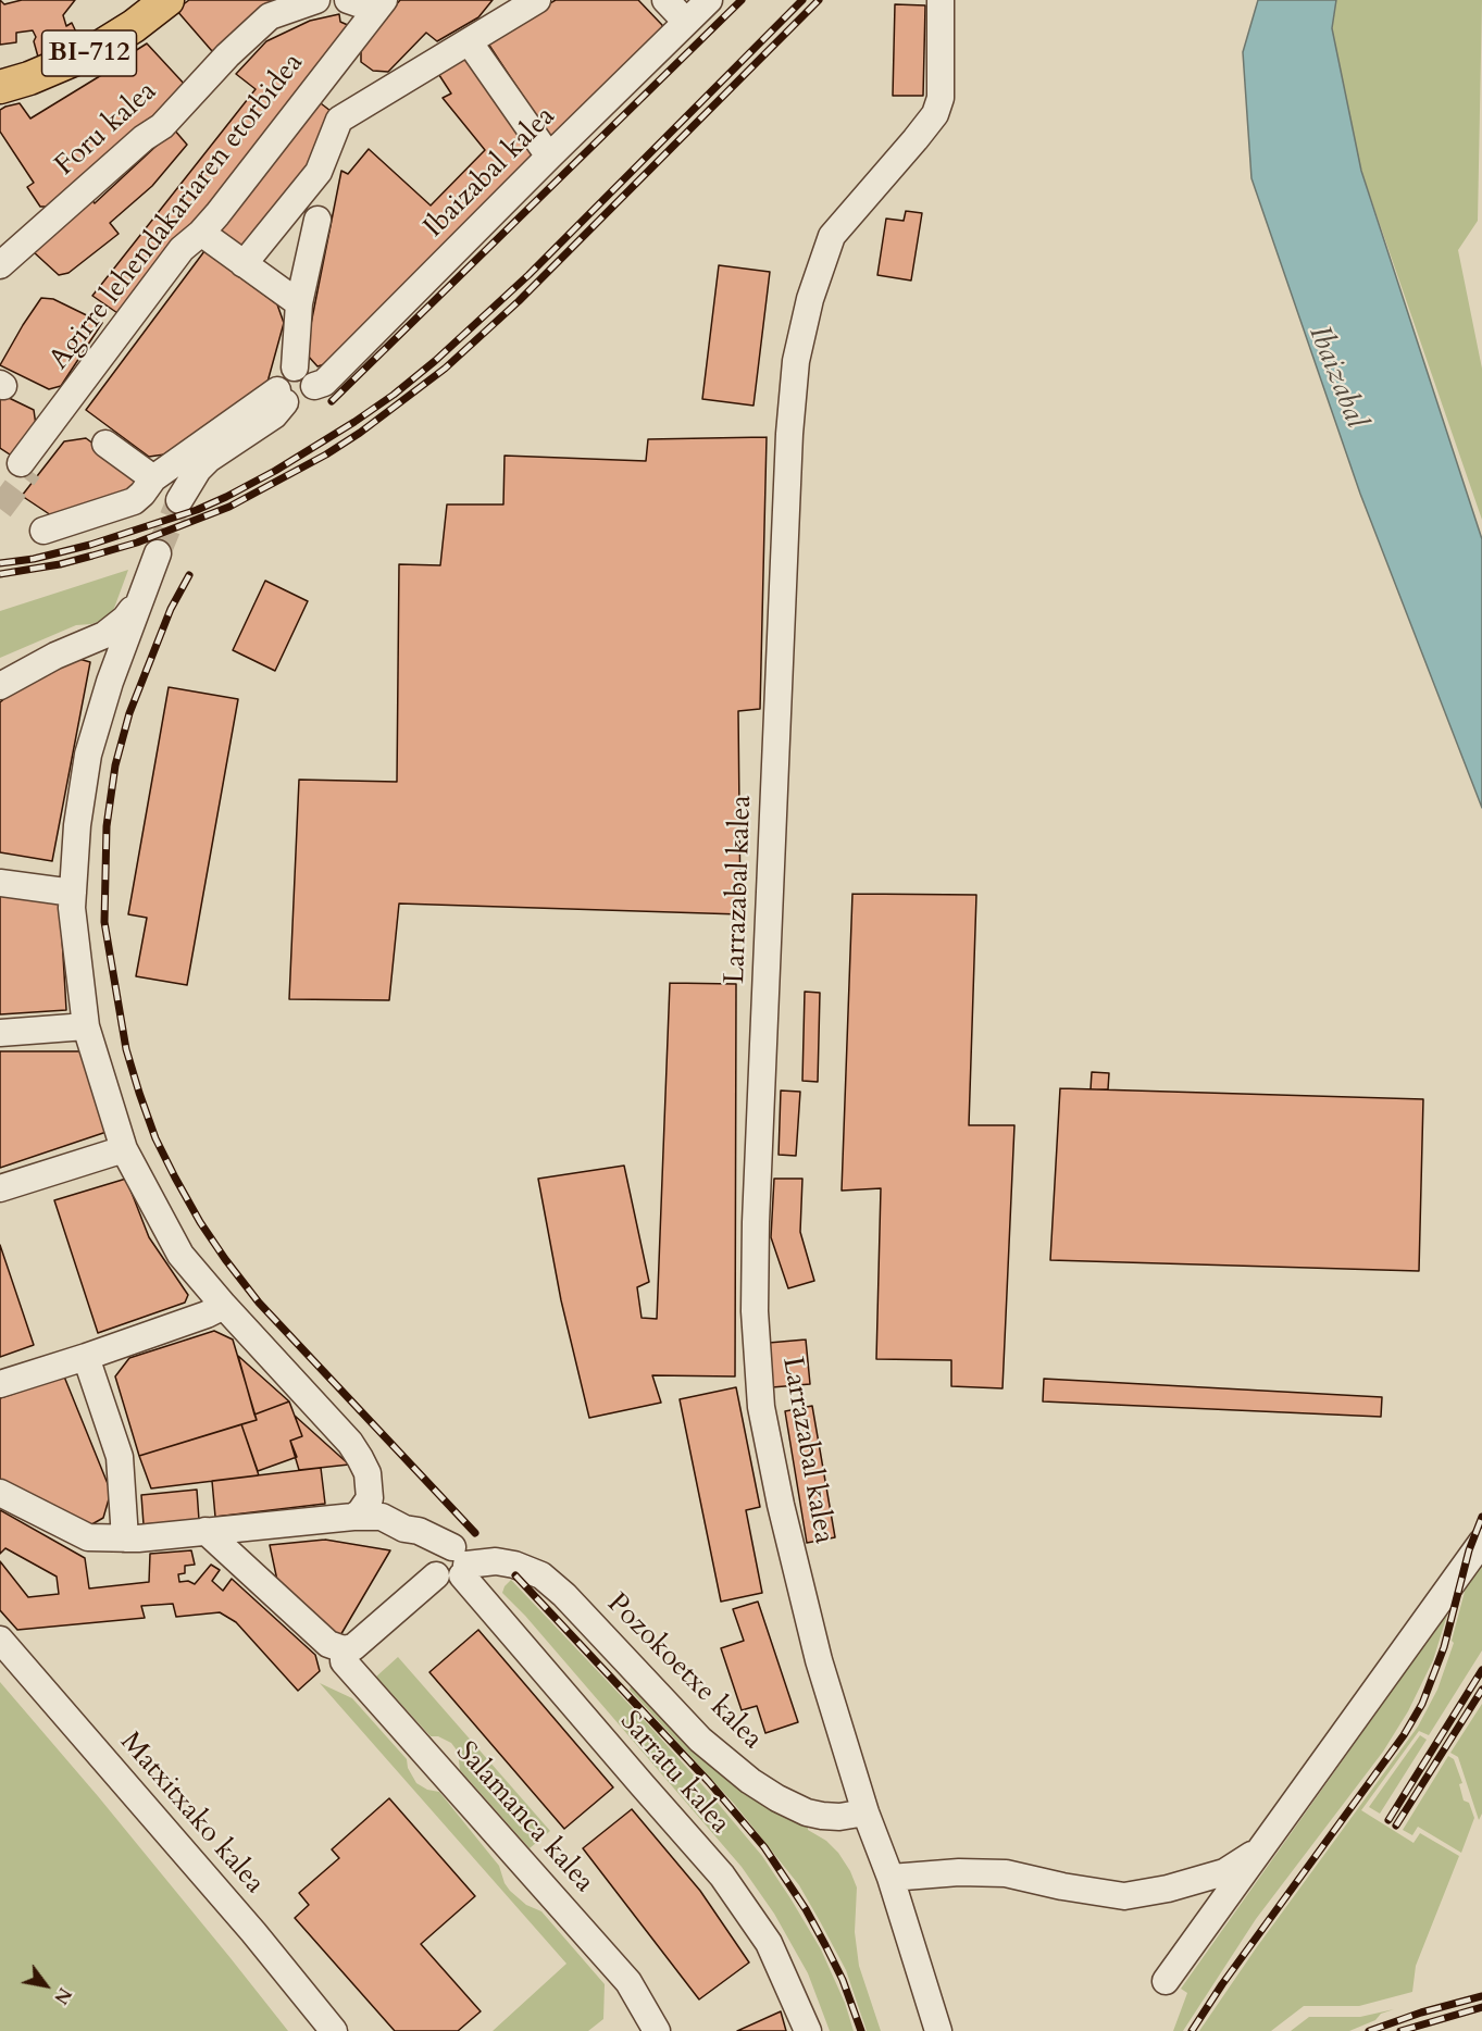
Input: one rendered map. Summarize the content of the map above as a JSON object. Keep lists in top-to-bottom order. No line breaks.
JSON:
{"streets":{"main road":["BI-712"],"street":["Foru kalea","Ibaizabal kalea","Agirre lehendakariaren etorbidea","Larrazabal kalea","Pozokoetxe kalea","Sarratu kalea","Matxitxako kalea","Salamanca kalea"]},"crossings":[["Larrazabal kalea","Pozokoetxe kalea"],["Pozokoetxe kalea","Sarratu kalea"]],"water":["Ibaizabal"],"north":"bottom right"}
